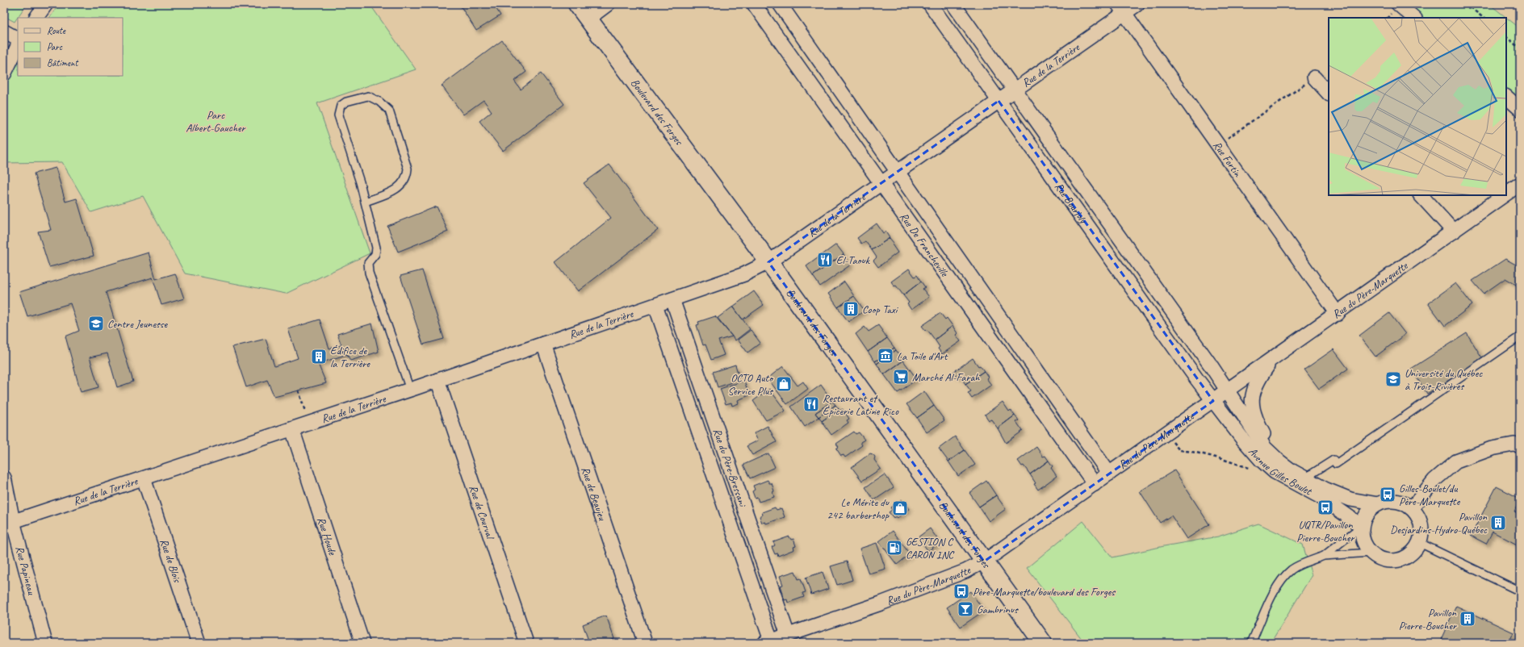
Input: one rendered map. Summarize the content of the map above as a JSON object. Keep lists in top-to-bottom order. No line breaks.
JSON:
{"streets":{"main road":["Boulevard des Forges"],"street":["Rue de la Terrière","Rue Fortin","Rue Bourjoly","Rue De Francheville","Rue du Père-Marquette","Rue du Père-Bressani","Avenue Gilles Boulet","Rue de Beaujeu","Rue de Courval","Rue Houde","Rue de Blois","Rue Papineau"]},"crossings":[["Rue de la Terrière","Boulevard des Forges"],["Rue de la Terrière","Rue Fortin"],["Rue de la Terrière","Rue Bourjoly"],["Rue de la Terrière","Rue De Francheville"],["Rue de la Terrière","Rue du Père-Bressani"],["Rue de la Terrière","Rue de Beaujeu"],["Rue de la Terrière","Rue de Courval"],["Rue de la Terrière","Rue Houde"],["Rue de la Terrière","Rue de Blois"],["Rue de la Terrière","Rue Papineau"],["Boulevard des Forges","Rue du Père-Marquette"],["Rue Fortin","Rue du Père-Marquette"],["Rue Bourjoly","Rue du Père-Marquette"],["Rue Bourjoly","Avenue Gilles Boulet"],["Rue De Francheville","Rue du Père-Marquette"],["Rue du Père-Marquette","Rue du Père-Bressani"],["Rue du Père-Marquette","Avenue Gilles Boulet"]],"parks":["Parc Albert-Gaucher"],"places":{"restaurant":["El-Taouk","Restaurant et Épicerie Latine Rico"],"building":["Coop Taxi","Édifice de la Terrière","Pavillon Desjardins-Hydro-Québec","Pavillon Pierre-Boucher"],"school or university":["Centre Jeunesse","Université du Québec à Trois-Rivières"],"museum":["La Toile d'Art"],"supermarket":["Marché Al-Farah"],"shop":["OCTO Auto Service Plus","Le Mérite du 242 barbershop"],"bus stop":["Gilles-Boulet/du Père-Marquette","UQTR/Pavillon Pierre-Boucher","Père-Marquette/boulevard des Forges"],"fuel station":["GESTION C CARON INC"],"bar":["Gambrinus"]},"legend":["Route","Parc","Bâtiment"]}
